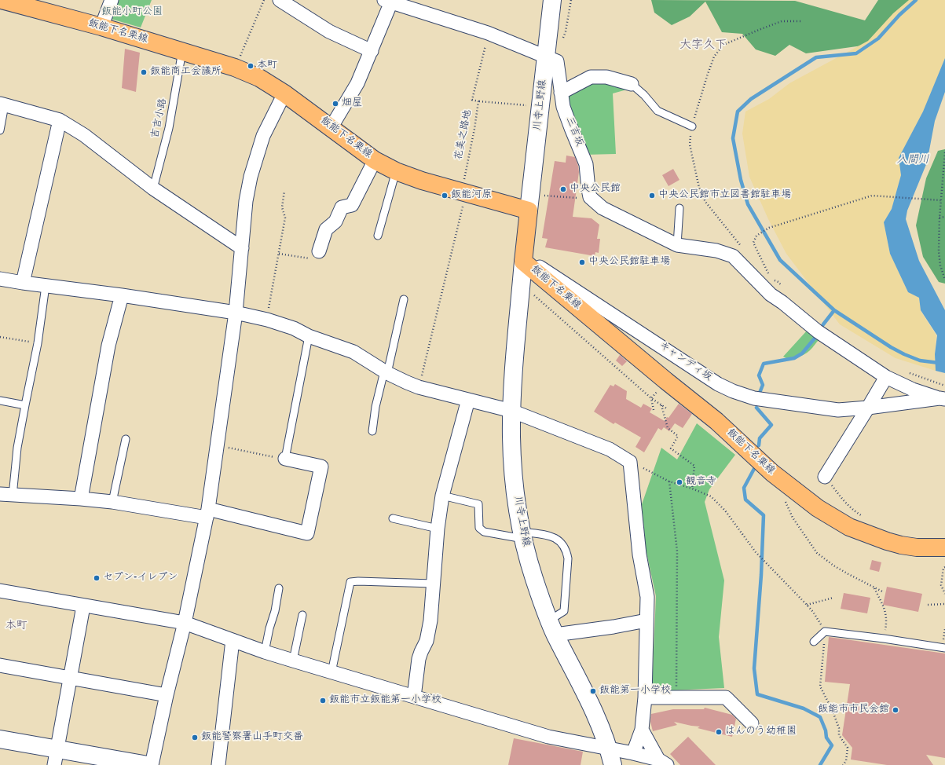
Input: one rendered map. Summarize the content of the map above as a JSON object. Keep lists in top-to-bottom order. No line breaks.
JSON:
{"streets":{"main road":["飯能下名栗線"],"street":["川寺上野線","三吉坂","キャンディ坂"],"lane":["吉吉小路"],"path":["花美之路地"]},"crossings":[["飯能下名栗線","川寺上野線"],["飯能下名栗線","吉吉小路"],["飯能下名栗線","花美之路地"],["飯能下名栗線","キャンディ坂"],["川寺上野線","三吉坂"],["川寺上野線","キャンディ坂"],["三吉坂","キャンディ坂"]],"districts":["大字久下","本町"],"water":["入間川"],"parks":["飯能小町公園"],"places":["本町","飯能商工会議所","畑屋","中央公民館","飯能河原","中央公民館市立図書館駐車場","中央公民館駐車場","観音寺","セブン-イレブン","飯能第一小学校","飯能市立飯能第一小学校","飯能市市民会館","はんのう幼稚園","飯能警察署山手町交番"]}
